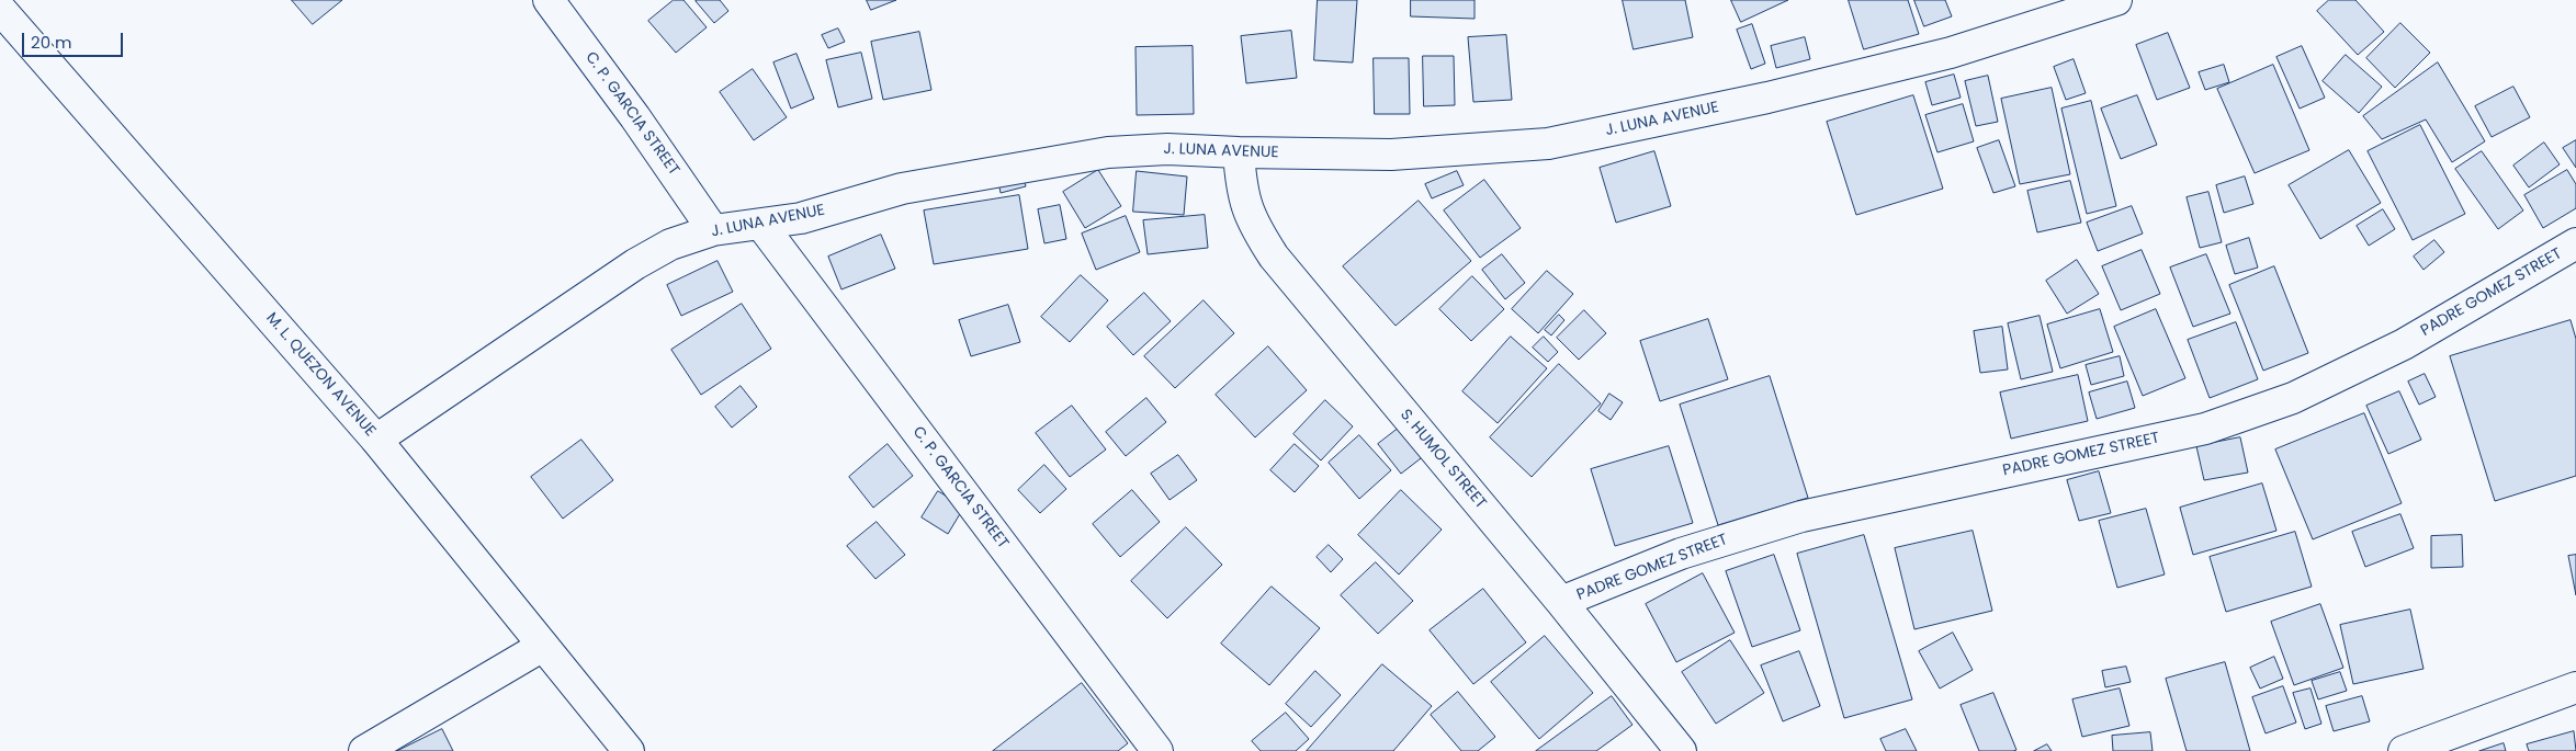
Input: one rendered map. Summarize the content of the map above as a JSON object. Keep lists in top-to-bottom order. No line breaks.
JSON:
{"streets":{"street":["C. P. GARCIA STREET","J. LUNA AVENUE","PADRE GOMEZ STREET","M. L. QUEZON AVENUE","S. HUMOL STREET"]},"crossings":[["C. P. GARCIA STREET","J. LUNA AVENUE"],["J. LUNA AVENUE","M. L. QUEZON AVENUE"],["J. LUNA AVENUE","S. HUMOL STREET"],["PADRE GOMEZ STREET","S. HUMOL STREET"]],"scale_bar":"20 m"}
